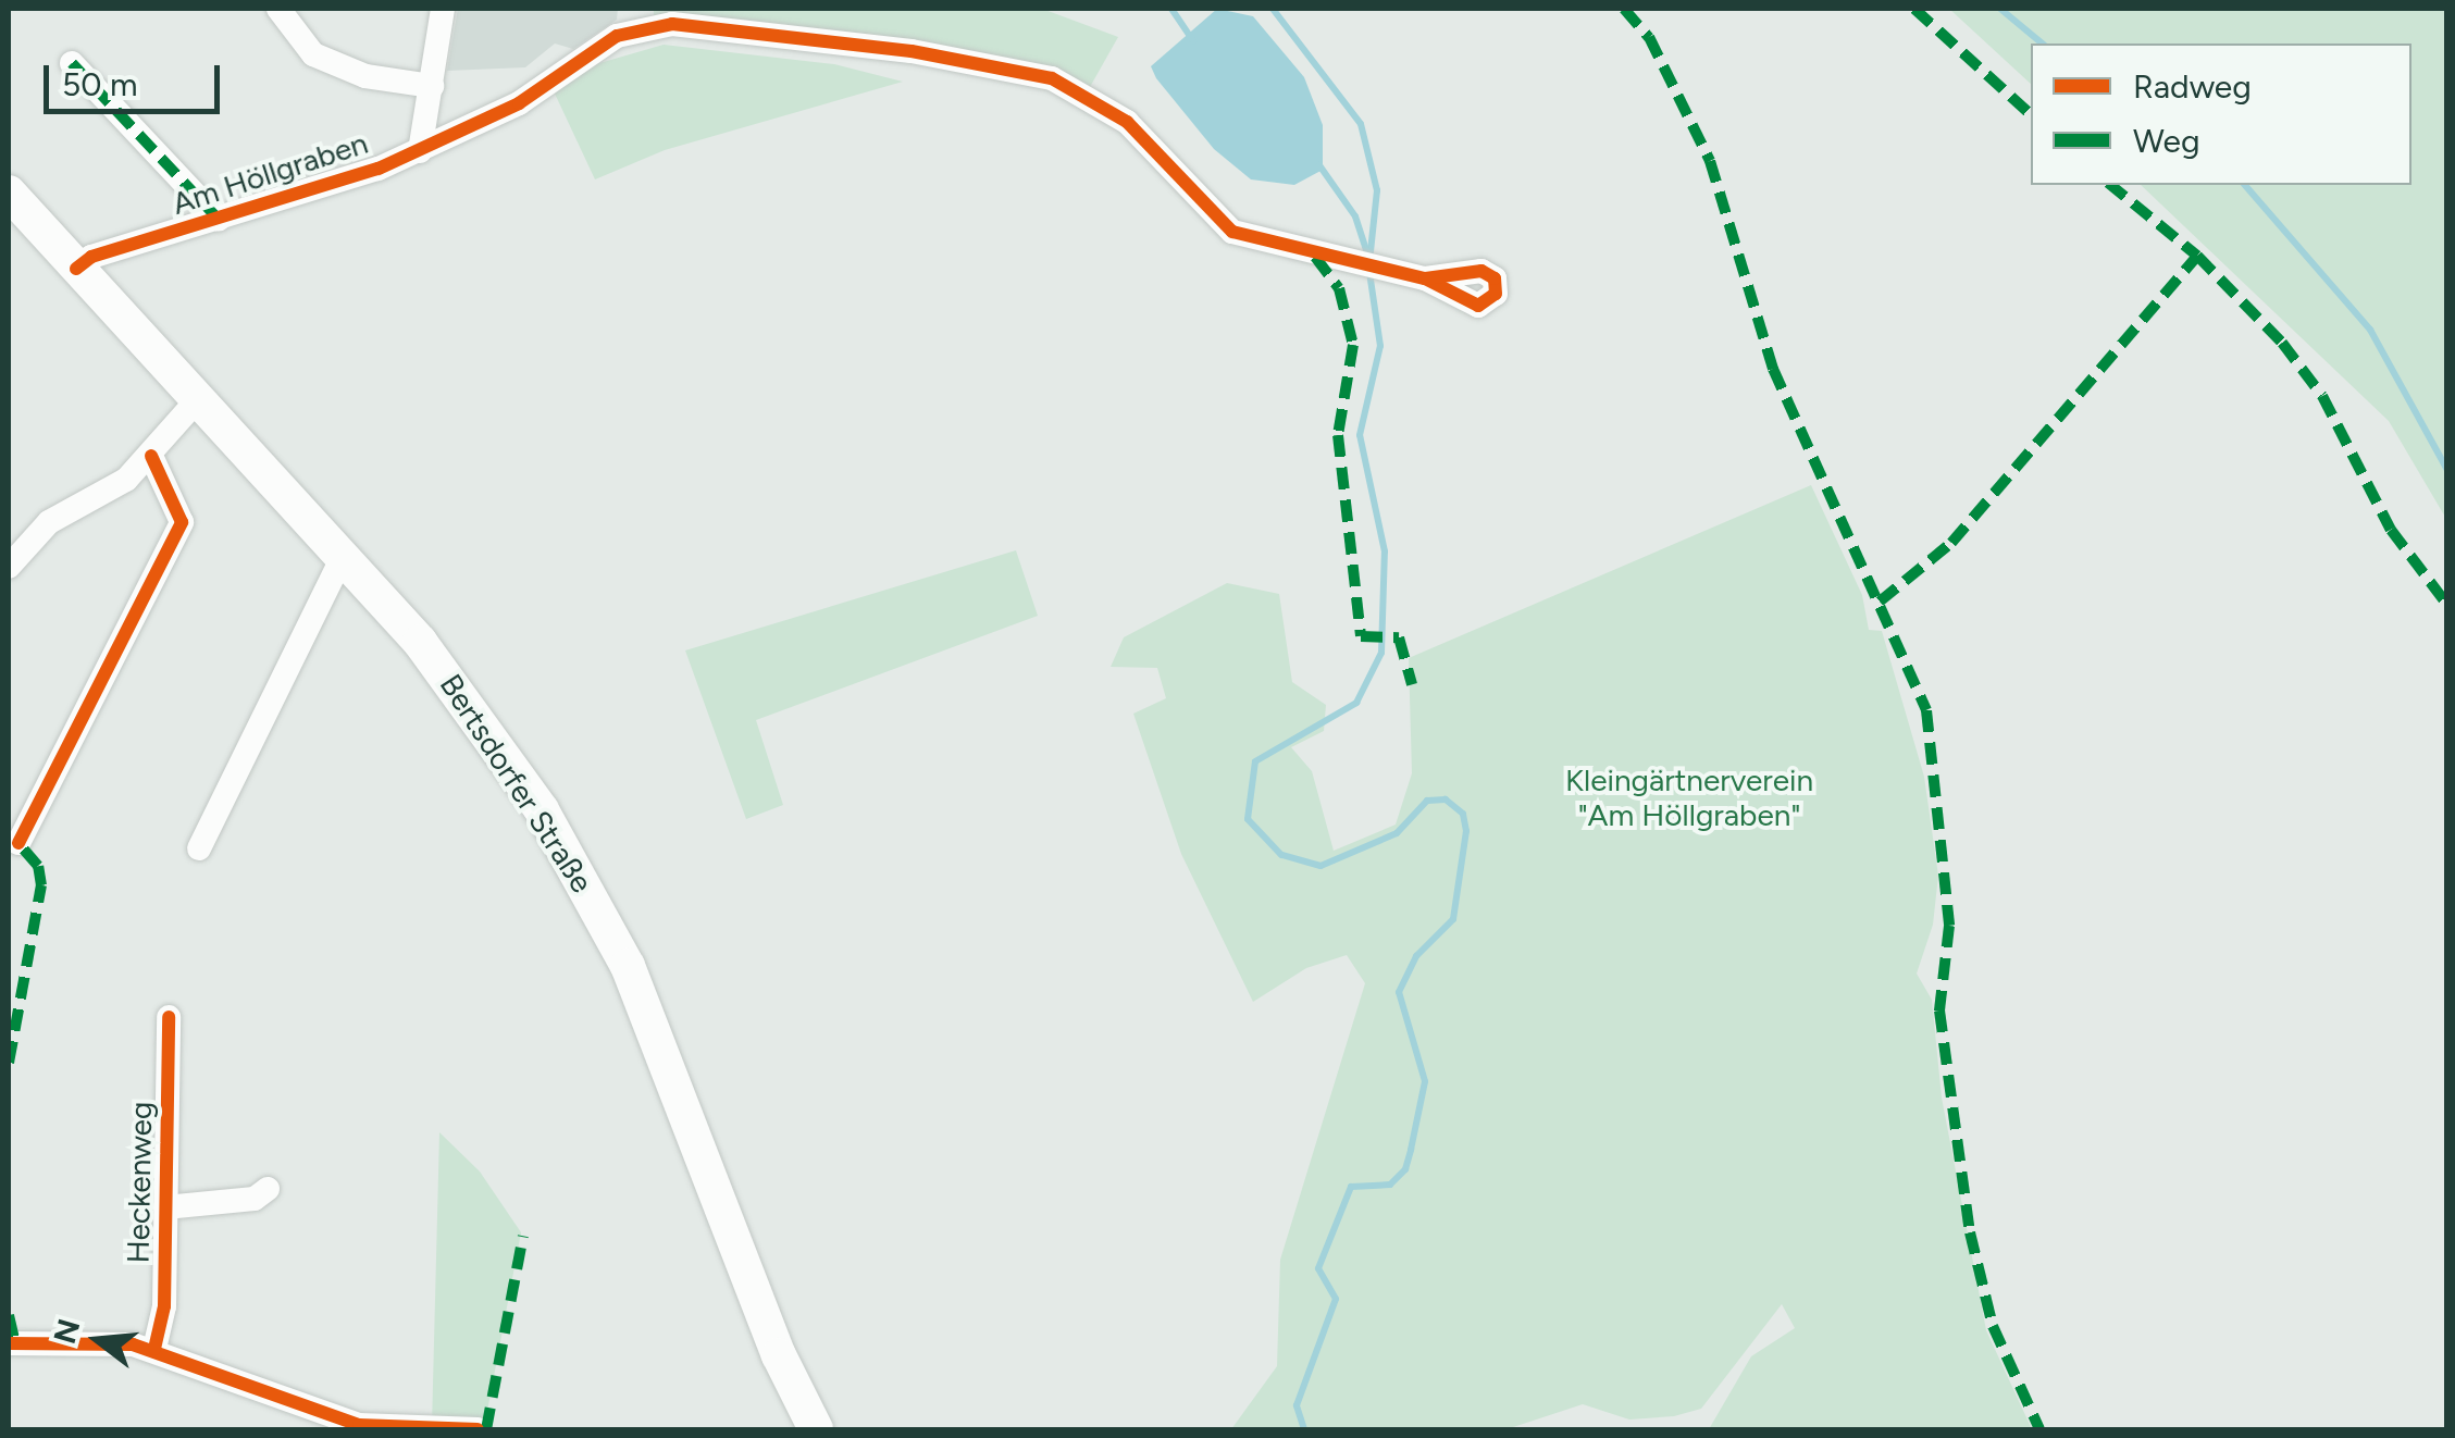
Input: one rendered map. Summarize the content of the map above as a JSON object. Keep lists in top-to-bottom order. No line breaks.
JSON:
{"streets":{"main road":["Bertsdorfer Straße"],"street":["Am Höllgraben","Heckenweg"]},"crossings":[["Am Höllgraben","Bertsdorfer Straße"]],"parks":["Kleingärtnerverein \"Am Höllgraben\""],"legend":["Radweg","Weg"],"scale_bar":"50 m","north":"left"}
